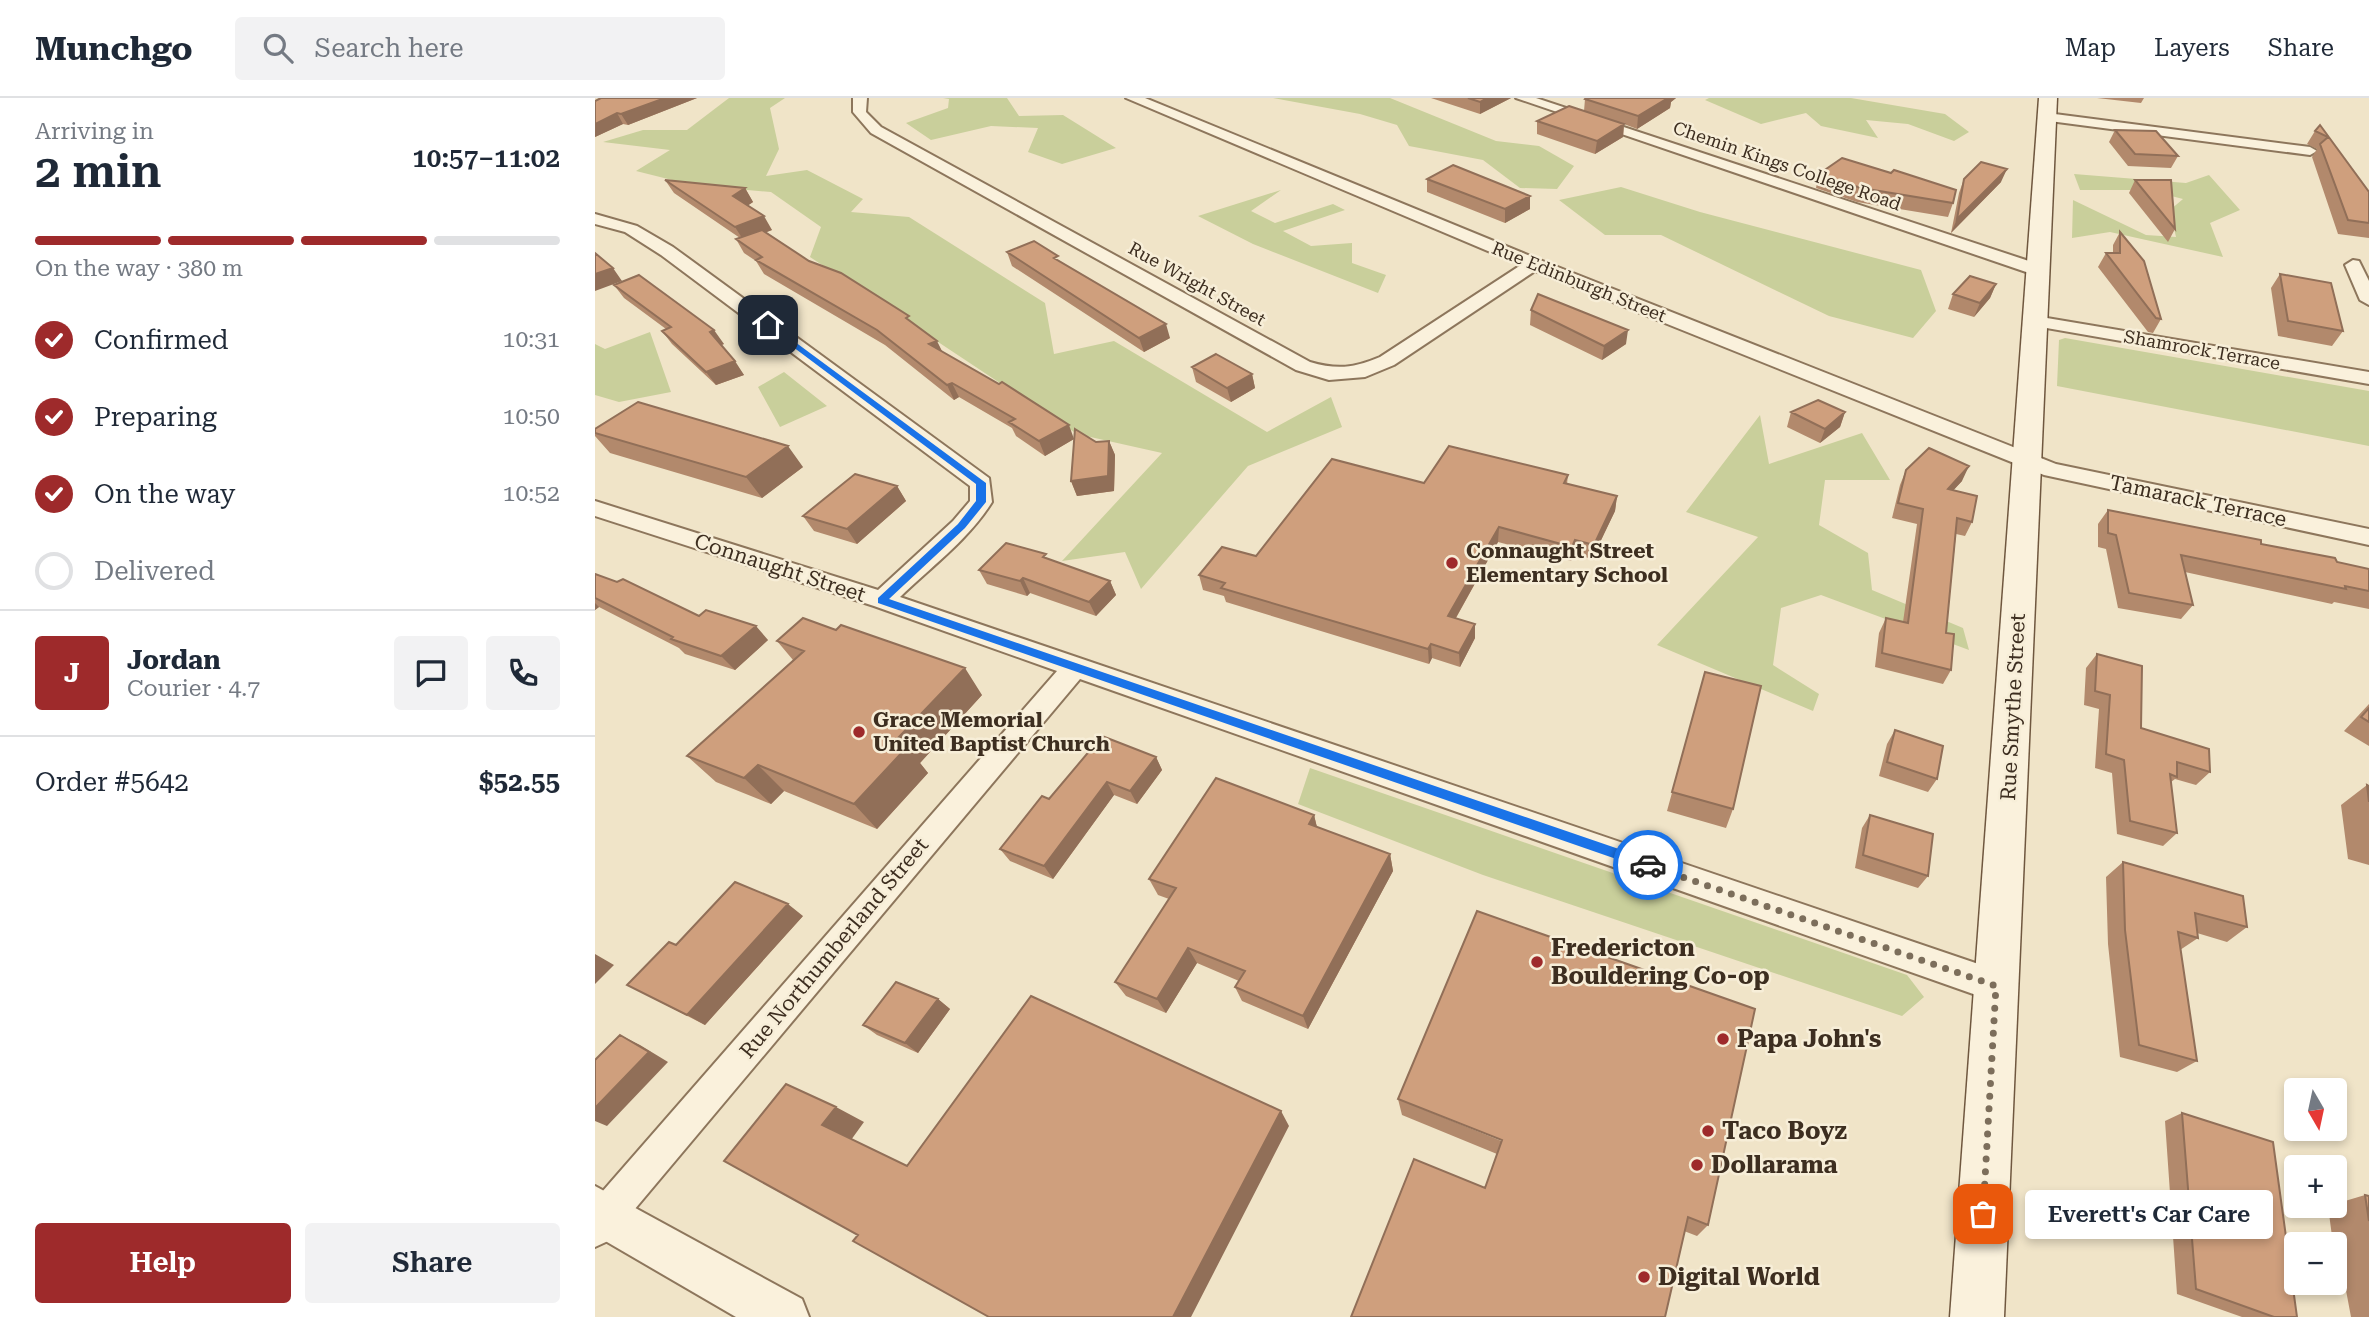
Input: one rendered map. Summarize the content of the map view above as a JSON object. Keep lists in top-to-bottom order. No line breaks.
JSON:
{"streets":{"main road":["Rue Smythe Street"],"street":["Chemin Kings College Road","Rue Edinburgh Street","Rue Wright Street","Shamrock Terrace","Tamarack Terrace","Connaught Street","Rue Northumberland Street"]},"crossings":[["Chemin Kings College Road","Rue Smythe Street"],["Rue Edinburgh Street","Rue Wright Street"],["Rue Edinburgh Street","Tamarack Terrace"],["Rue Edinburgh Street","Rue Smythe Street"],["Shamrock Terrace","Rue Smythe Street"],["Tamarack Terrace","Rue Smythe Street"],["Connaught Street","Rue Smythe Street"],["Connaught Street","Rue Northumberland Street"]],"places":["Connaught Street Elementary School","Grace Memorial United Baptist Church","Fredericton Bouldering Co-op","Papa John's","Taco Boyz","Dollarama","Everett's Car Care","Digital World"],"north":"bottom","page":{"header":"Munchgo","search":"Search here","nav":["Map","Layers","Share"],"heading":["2 min","Arriving in","10:57–11:02"],"panel":["Jordan","Courier · 4.7","Order #5642","$52.55"],"bar":"On the way · 380 m","list":[["Confirmed","10:31"],["Preparing","10:50"],["On the way","10:52"],"Delivered"],"round":"J","map_buttons":["+","−"],"bubble":"Everett's Car Care","buttons":["Help","Share"]}}
